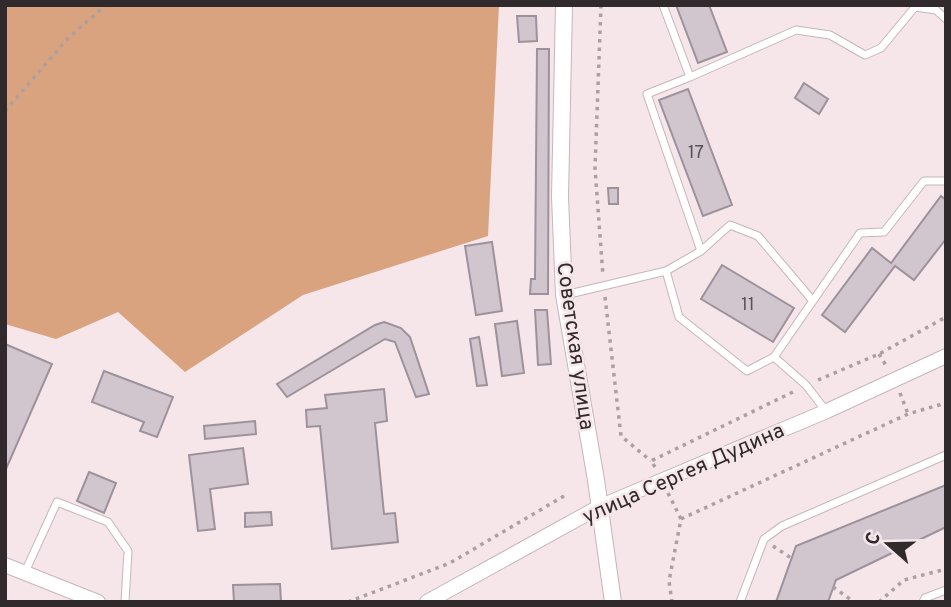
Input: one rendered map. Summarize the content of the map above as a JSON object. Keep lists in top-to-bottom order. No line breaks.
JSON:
{"streets":{"street":["Советская улица","улица Сергея Дудина"]},"crossings":[["Советская улица","улица Сергея Дудина"]],"house_numbers":["17","11"],"north":"left"}
